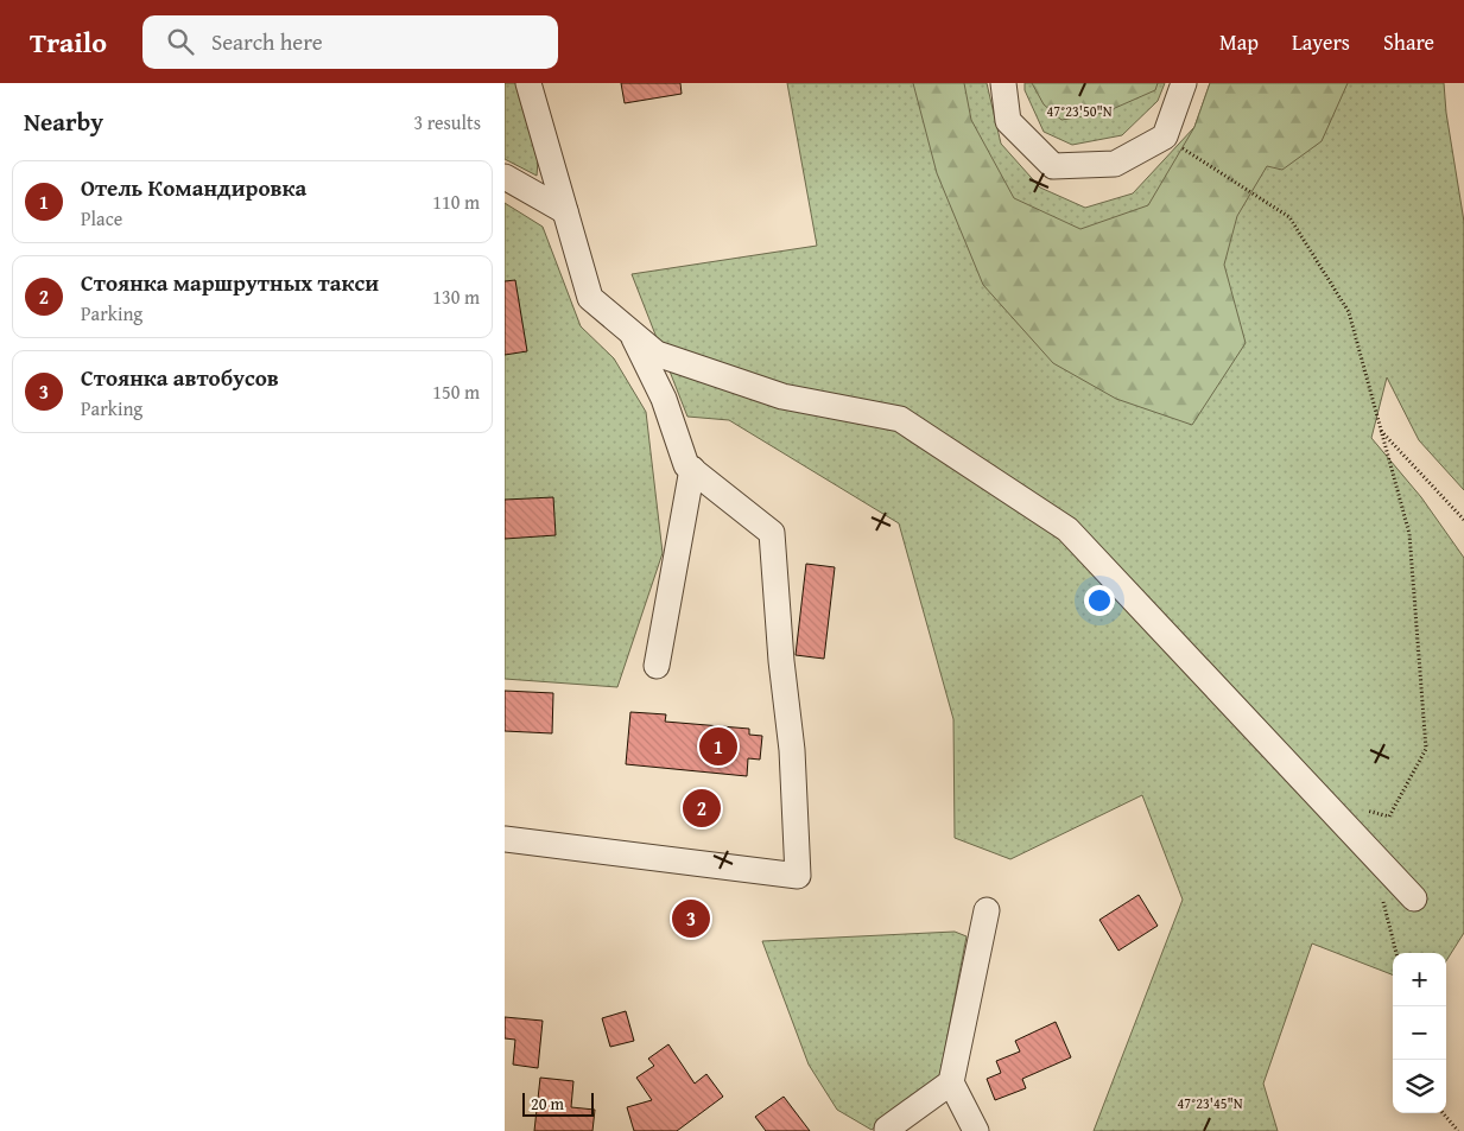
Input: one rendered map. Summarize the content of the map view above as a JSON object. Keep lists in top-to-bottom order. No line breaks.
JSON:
{"scale_bar":"20 m","page":{"header":"Trailo","search":"Search here","nav":["Map","Layers","Share"],"heading":["Nearby","3 results"],"list":[{"mark":"1","name":"Отель Командировка","note":"Place","value":"110 m"},{"mark":"2","name":"Стоянка маршрутных такси","note":"Parking","value":"130 m"},{"mark":"3","name":"Стоянка автобусов","note":"Parking","value":"150 m"}],"pins":["1","2","3"],"map_buttons":["+","−"],"scale":"20 m"},"coordinates":["47°23'50\"N","47°23'45\"N"]}
